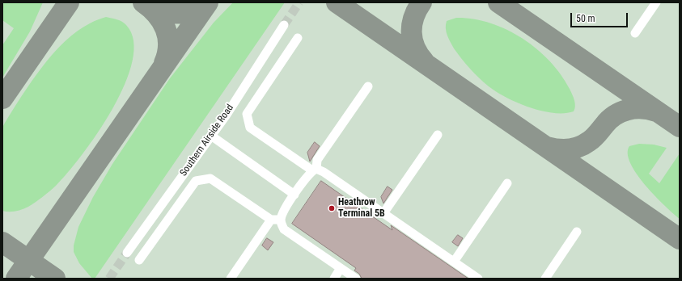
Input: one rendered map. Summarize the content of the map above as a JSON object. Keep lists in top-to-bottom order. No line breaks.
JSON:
{"streets":{"street":["Southern Airside Road"]},"places":["Heathrow Terminal 5B"],"scale_bar":"50 m"}
